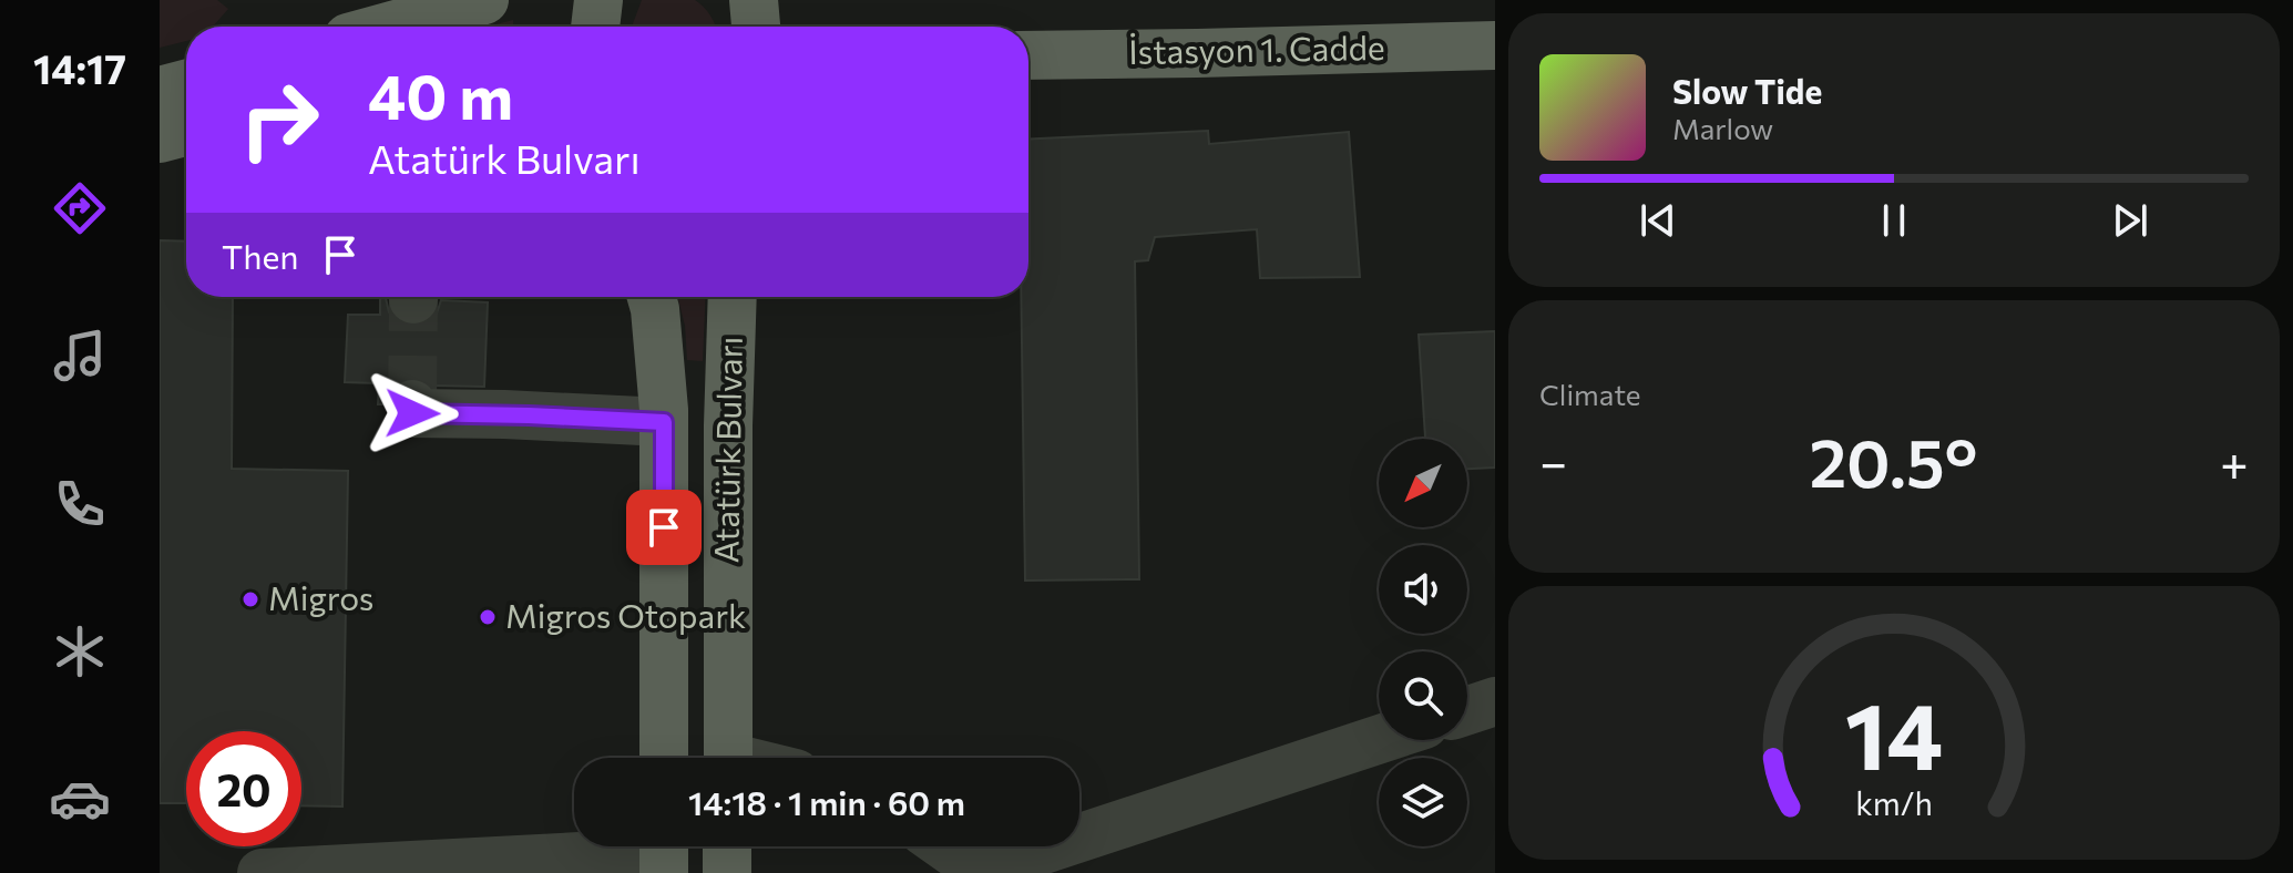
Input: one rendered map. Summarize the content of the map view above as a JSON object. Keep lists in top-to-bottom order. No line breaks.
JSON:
{"streets":{"main road":["İstasyon 1. Cadde","Atatürk Bulvarı"]},"places":["Migros","Migros Otopark"],"north":"bottom left","page":{"tabs":"14:17","turn":["40 m","Atatürk Bulvarı"],"song":["Slow Tide","Marlow"],"then":"Then","tile":"Climate","heat":["−","20.5°","+"],"limit":"20","trip":"14:18 · 1 min · 60 m","gauge":["14","km/h"]}}
